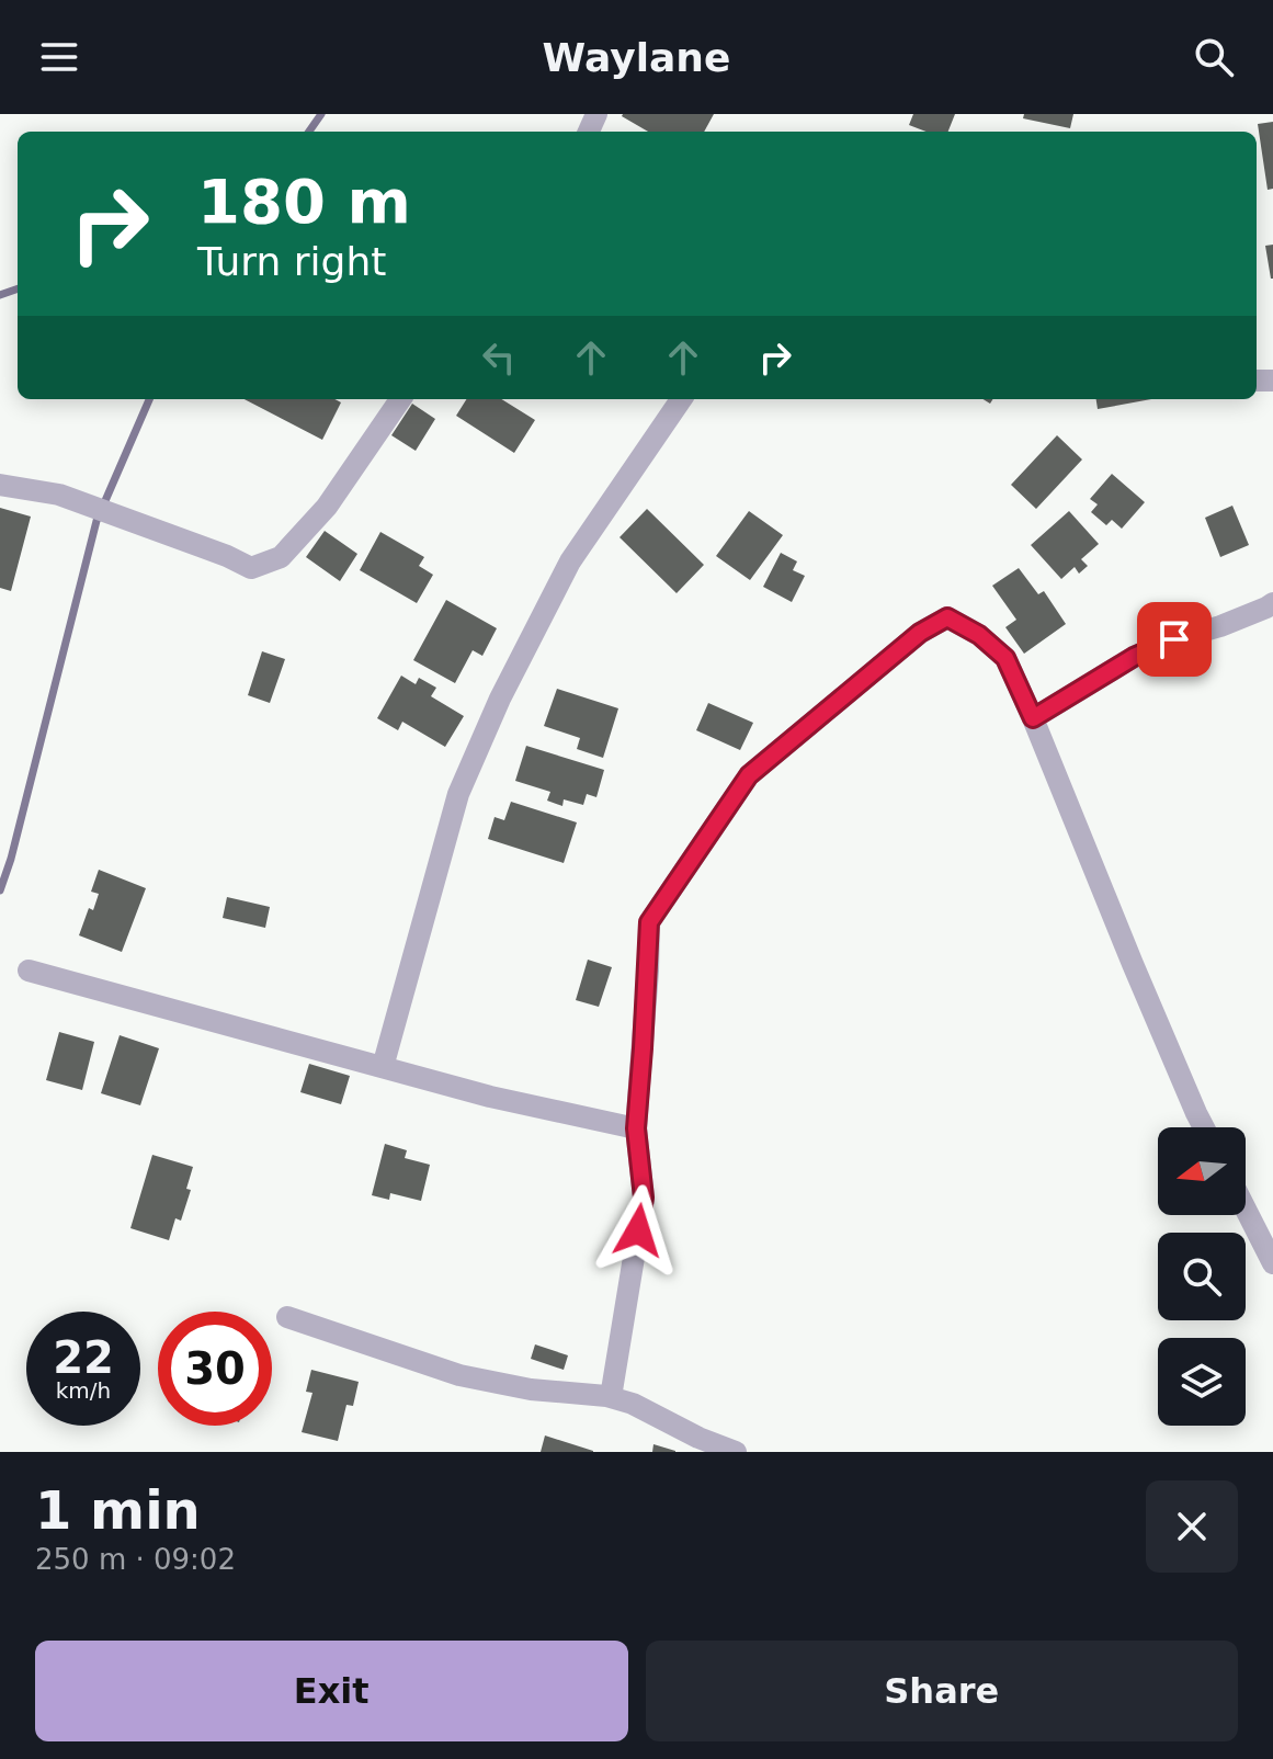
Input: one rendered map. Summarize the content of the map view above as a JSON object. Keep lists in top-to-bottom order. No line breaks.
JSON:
{"north":"left","page":{"header":"Waylane","turn":["180 m","Turn right"],"speed":"22 km/h","limit":"30","heading":["1 min","250 m · 09:02"],"buttons":["Exit","Share"]}}
